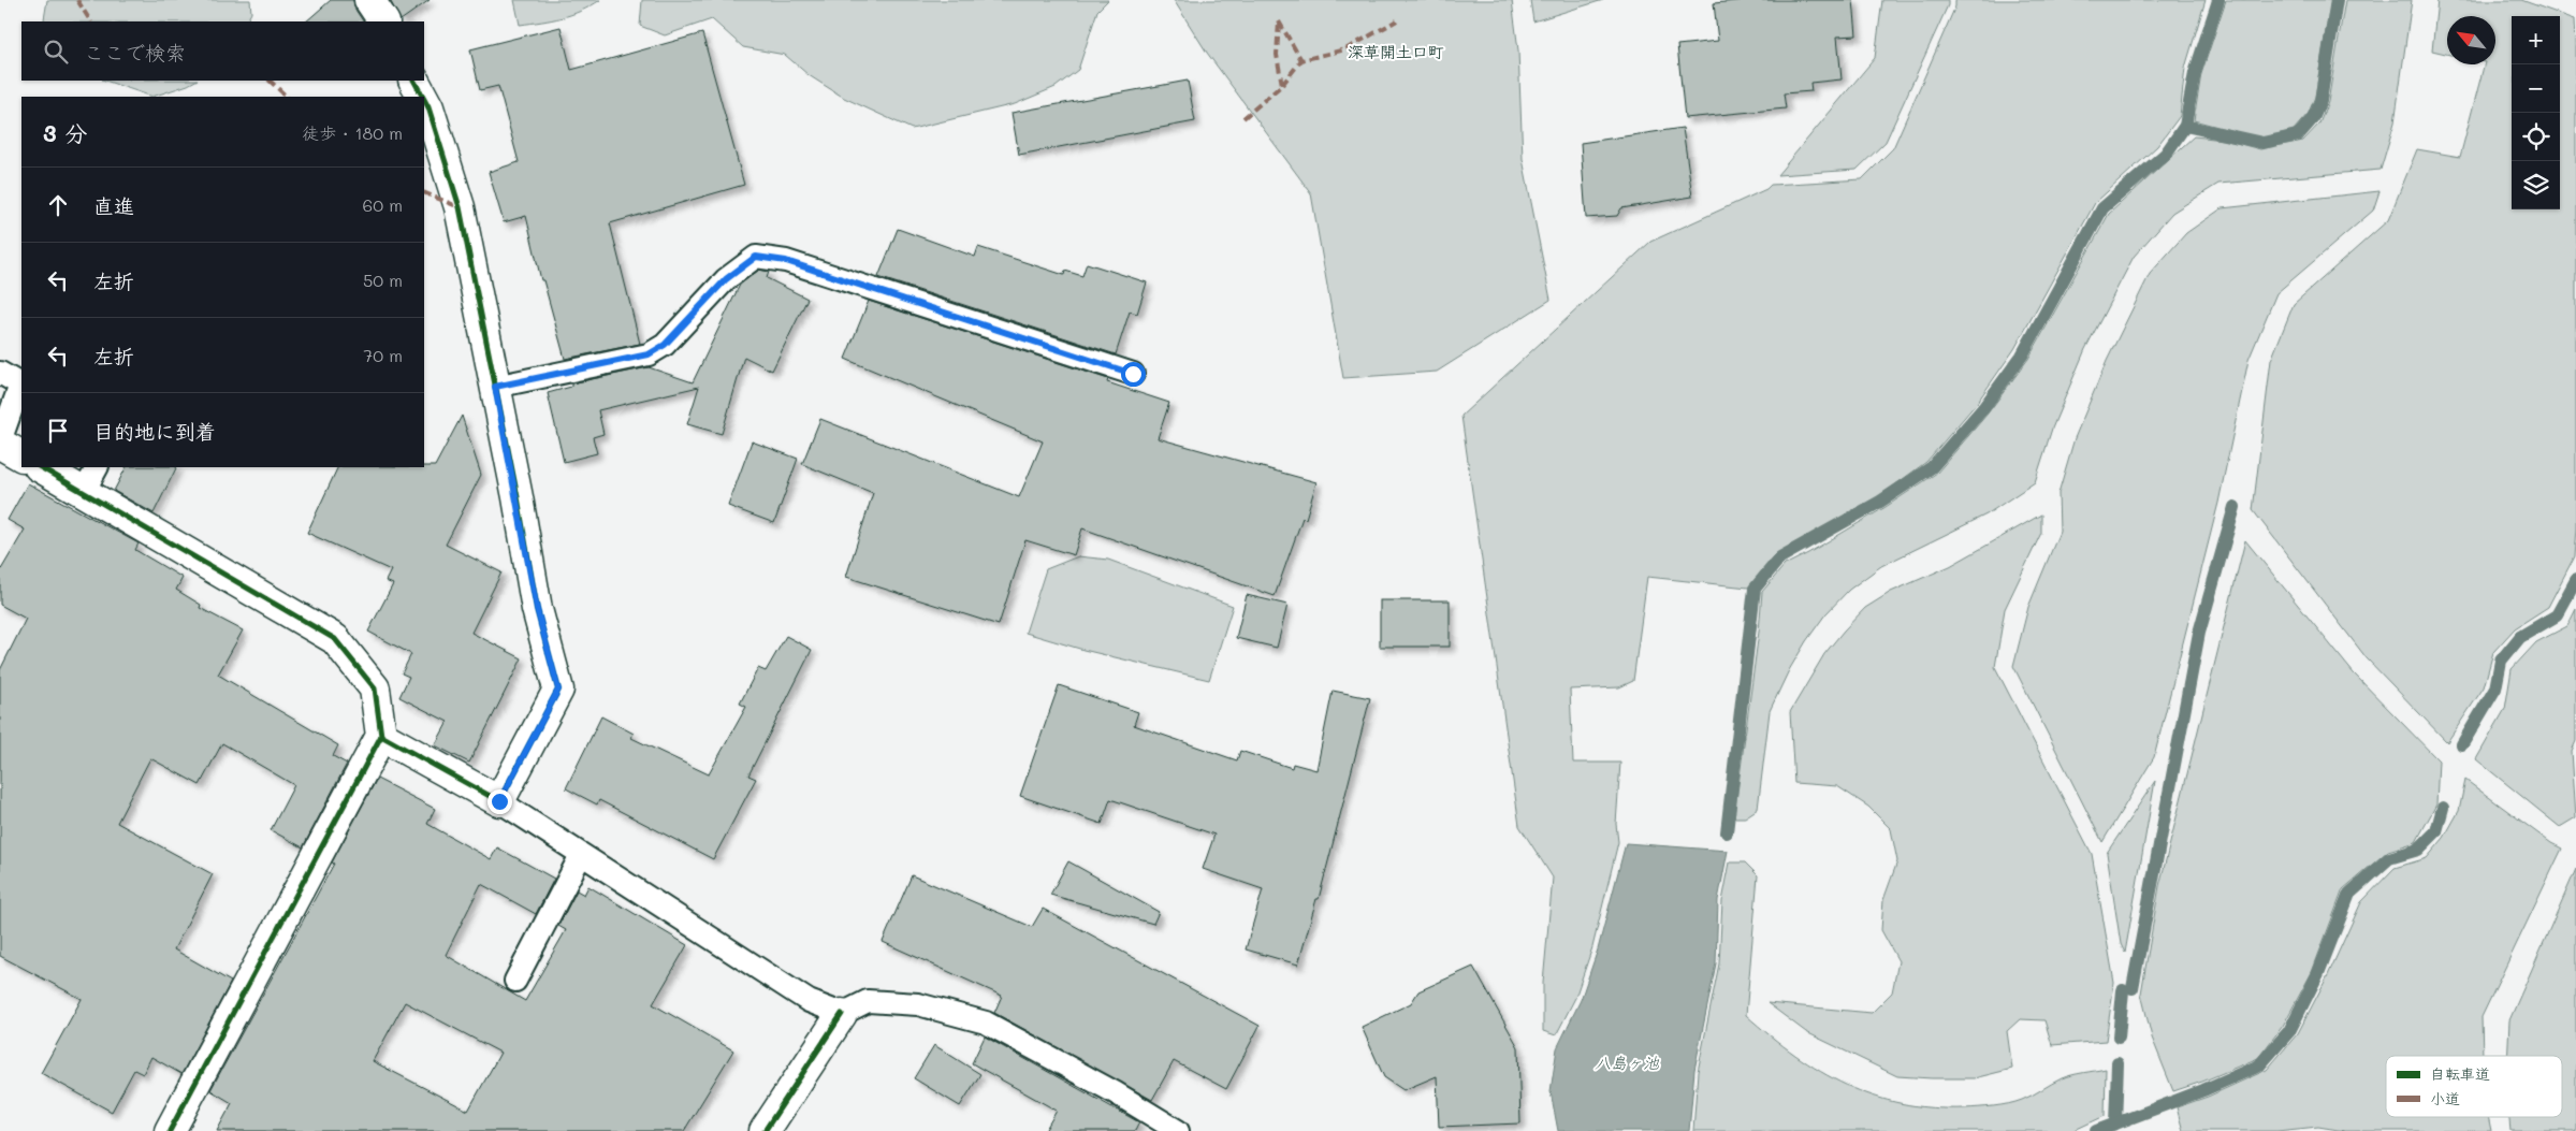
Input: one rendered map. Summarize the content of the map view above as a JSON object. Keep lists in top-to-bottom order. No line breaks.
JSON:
{"districts":["深草開土口町"],"water":["八島ヶ池"],"legend":["自転車道","小道"],"north":"top left","page":{"map_buttons":["+","−"],"search":"ここで検索","heading":["3 分","徒歩 · 180 m"],"list":[["直進","60 m"],["左折","50 m"],["左折","70 m"],"目的地に到着"]}}
